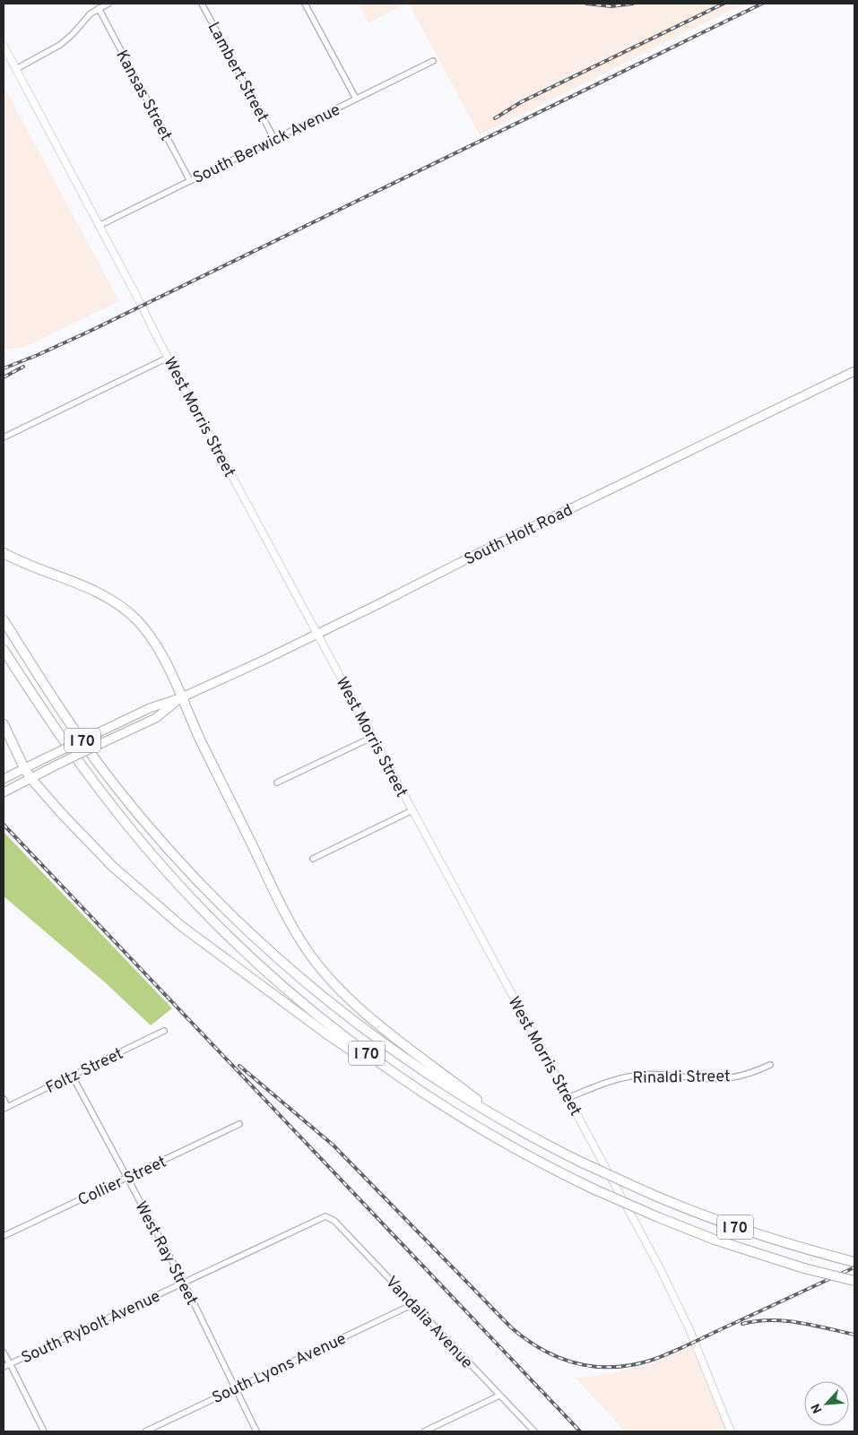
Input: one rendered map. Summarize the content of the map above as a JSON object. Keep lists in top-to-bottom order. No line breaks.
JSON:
{"streets":{"highway":["I 70"],"main road":["West Morris Street","South Holt Road"],"street":["Lambert Street","Kansas Street","South Berwick Avenue","Foltz Street","Rinaldi Street","Collier Street","West Ray Street","Vandalia Avenue","South Rybolt Avenue","South Lyons Avenue"]},"crossings":[["Lambert Street","South Berwick Avenue"],["Kansas Street","South Berwick Avenue"],["South Berwick Avenue","West Morris Street"],["West Morris Street","South Holt Road"],["West Morris Street","Rinaldi Street"],["Foltz Street","West Ray Street"],["Collier Street","West Ray Street"],["West Ray Street","South Rybolt Avenue"],["West Ray Street","South Lyons Avenue"],["Vandalia Avenue","South Rybolt Avenue"],["Vandalia Avenue","South Lyons Avenue"]],"north":"bottom left"}
